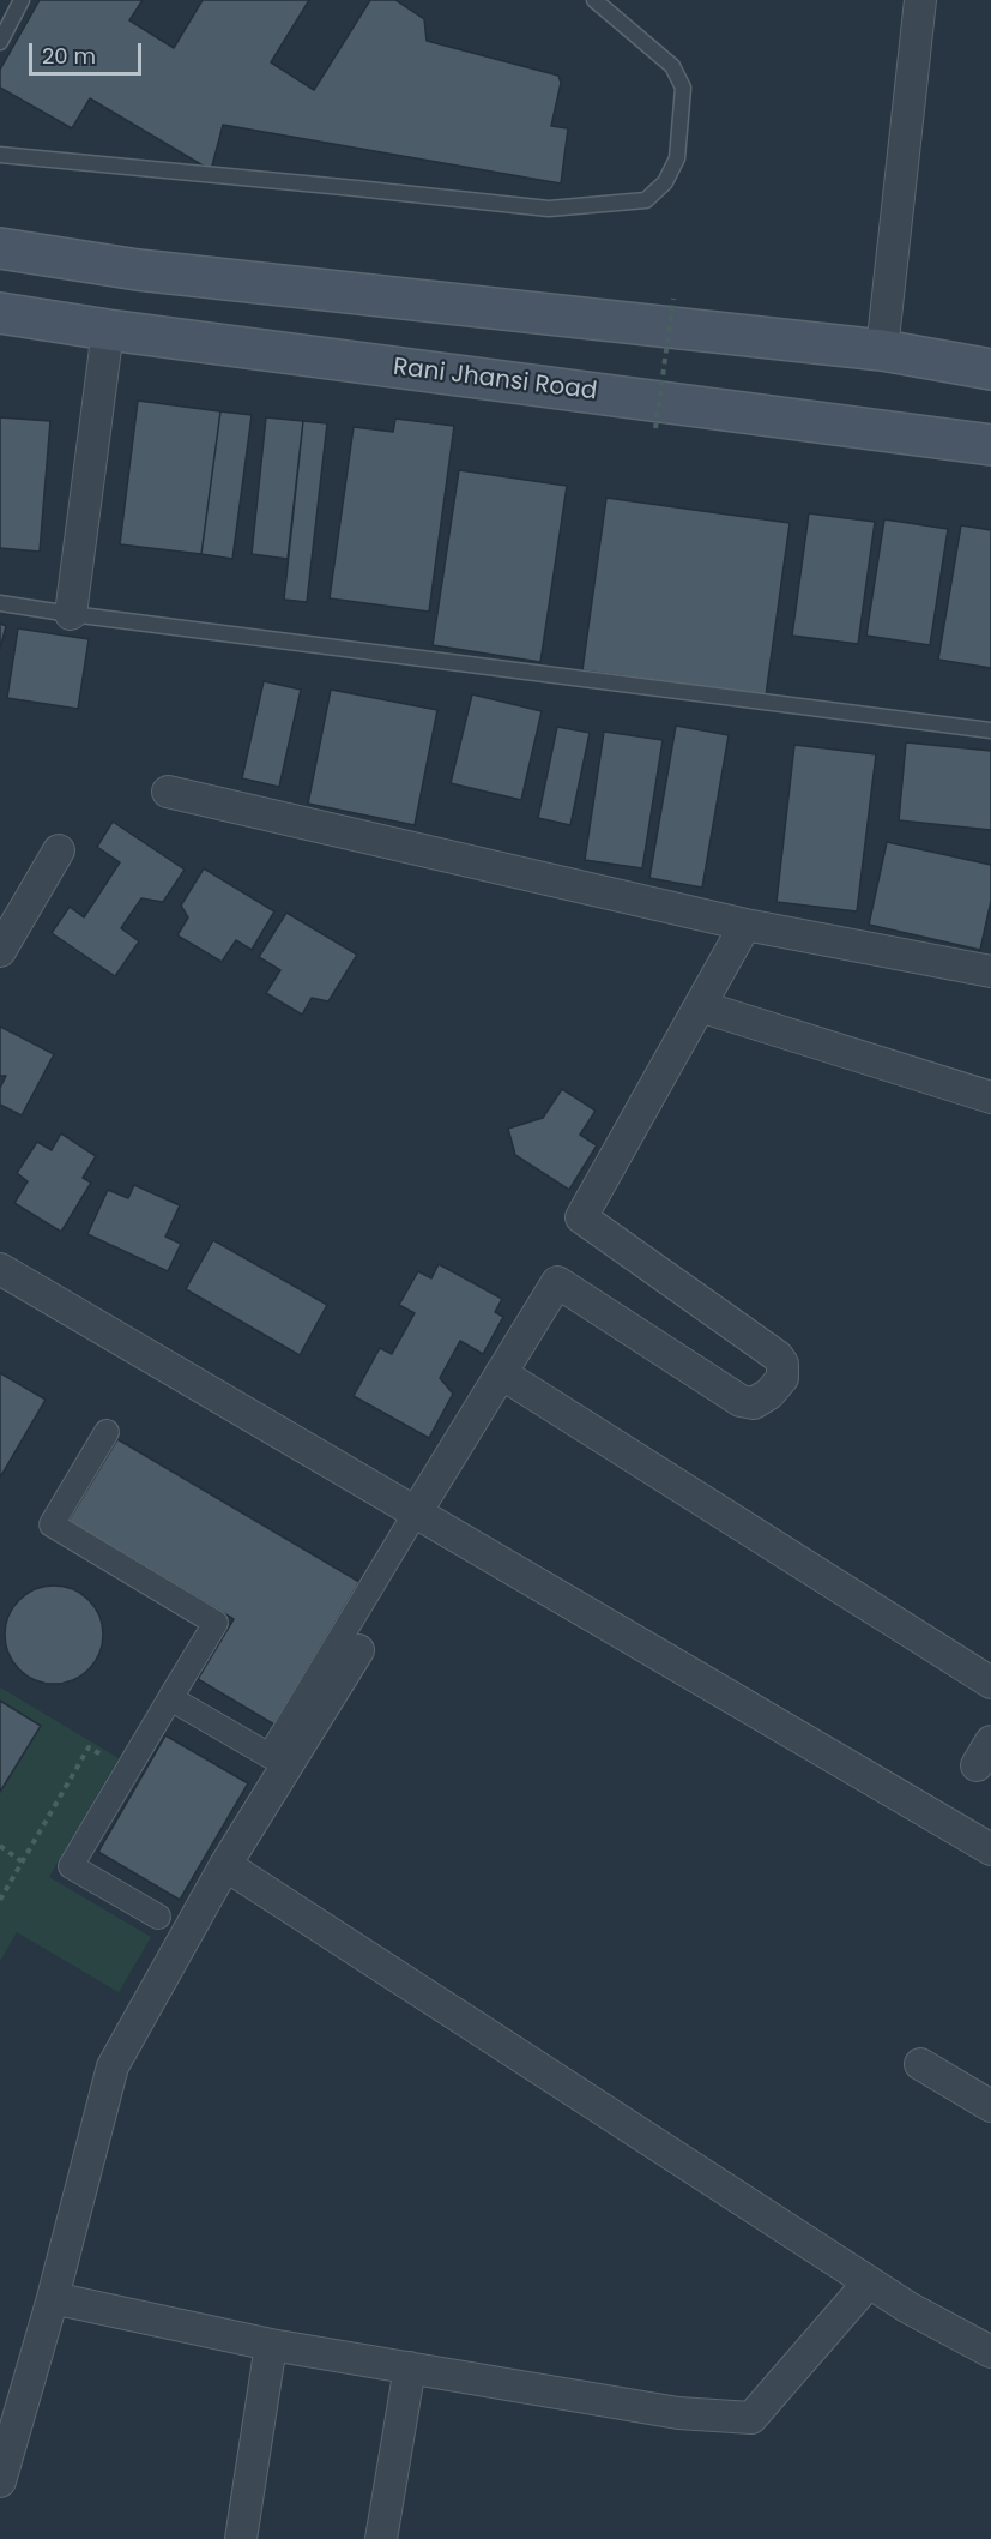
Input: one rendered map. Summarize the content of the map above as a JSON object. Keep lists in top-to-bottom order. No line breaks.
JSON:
{"streets":{"main road":["Rani Jhansi Road"]},"scale_bar":"20 m"}
